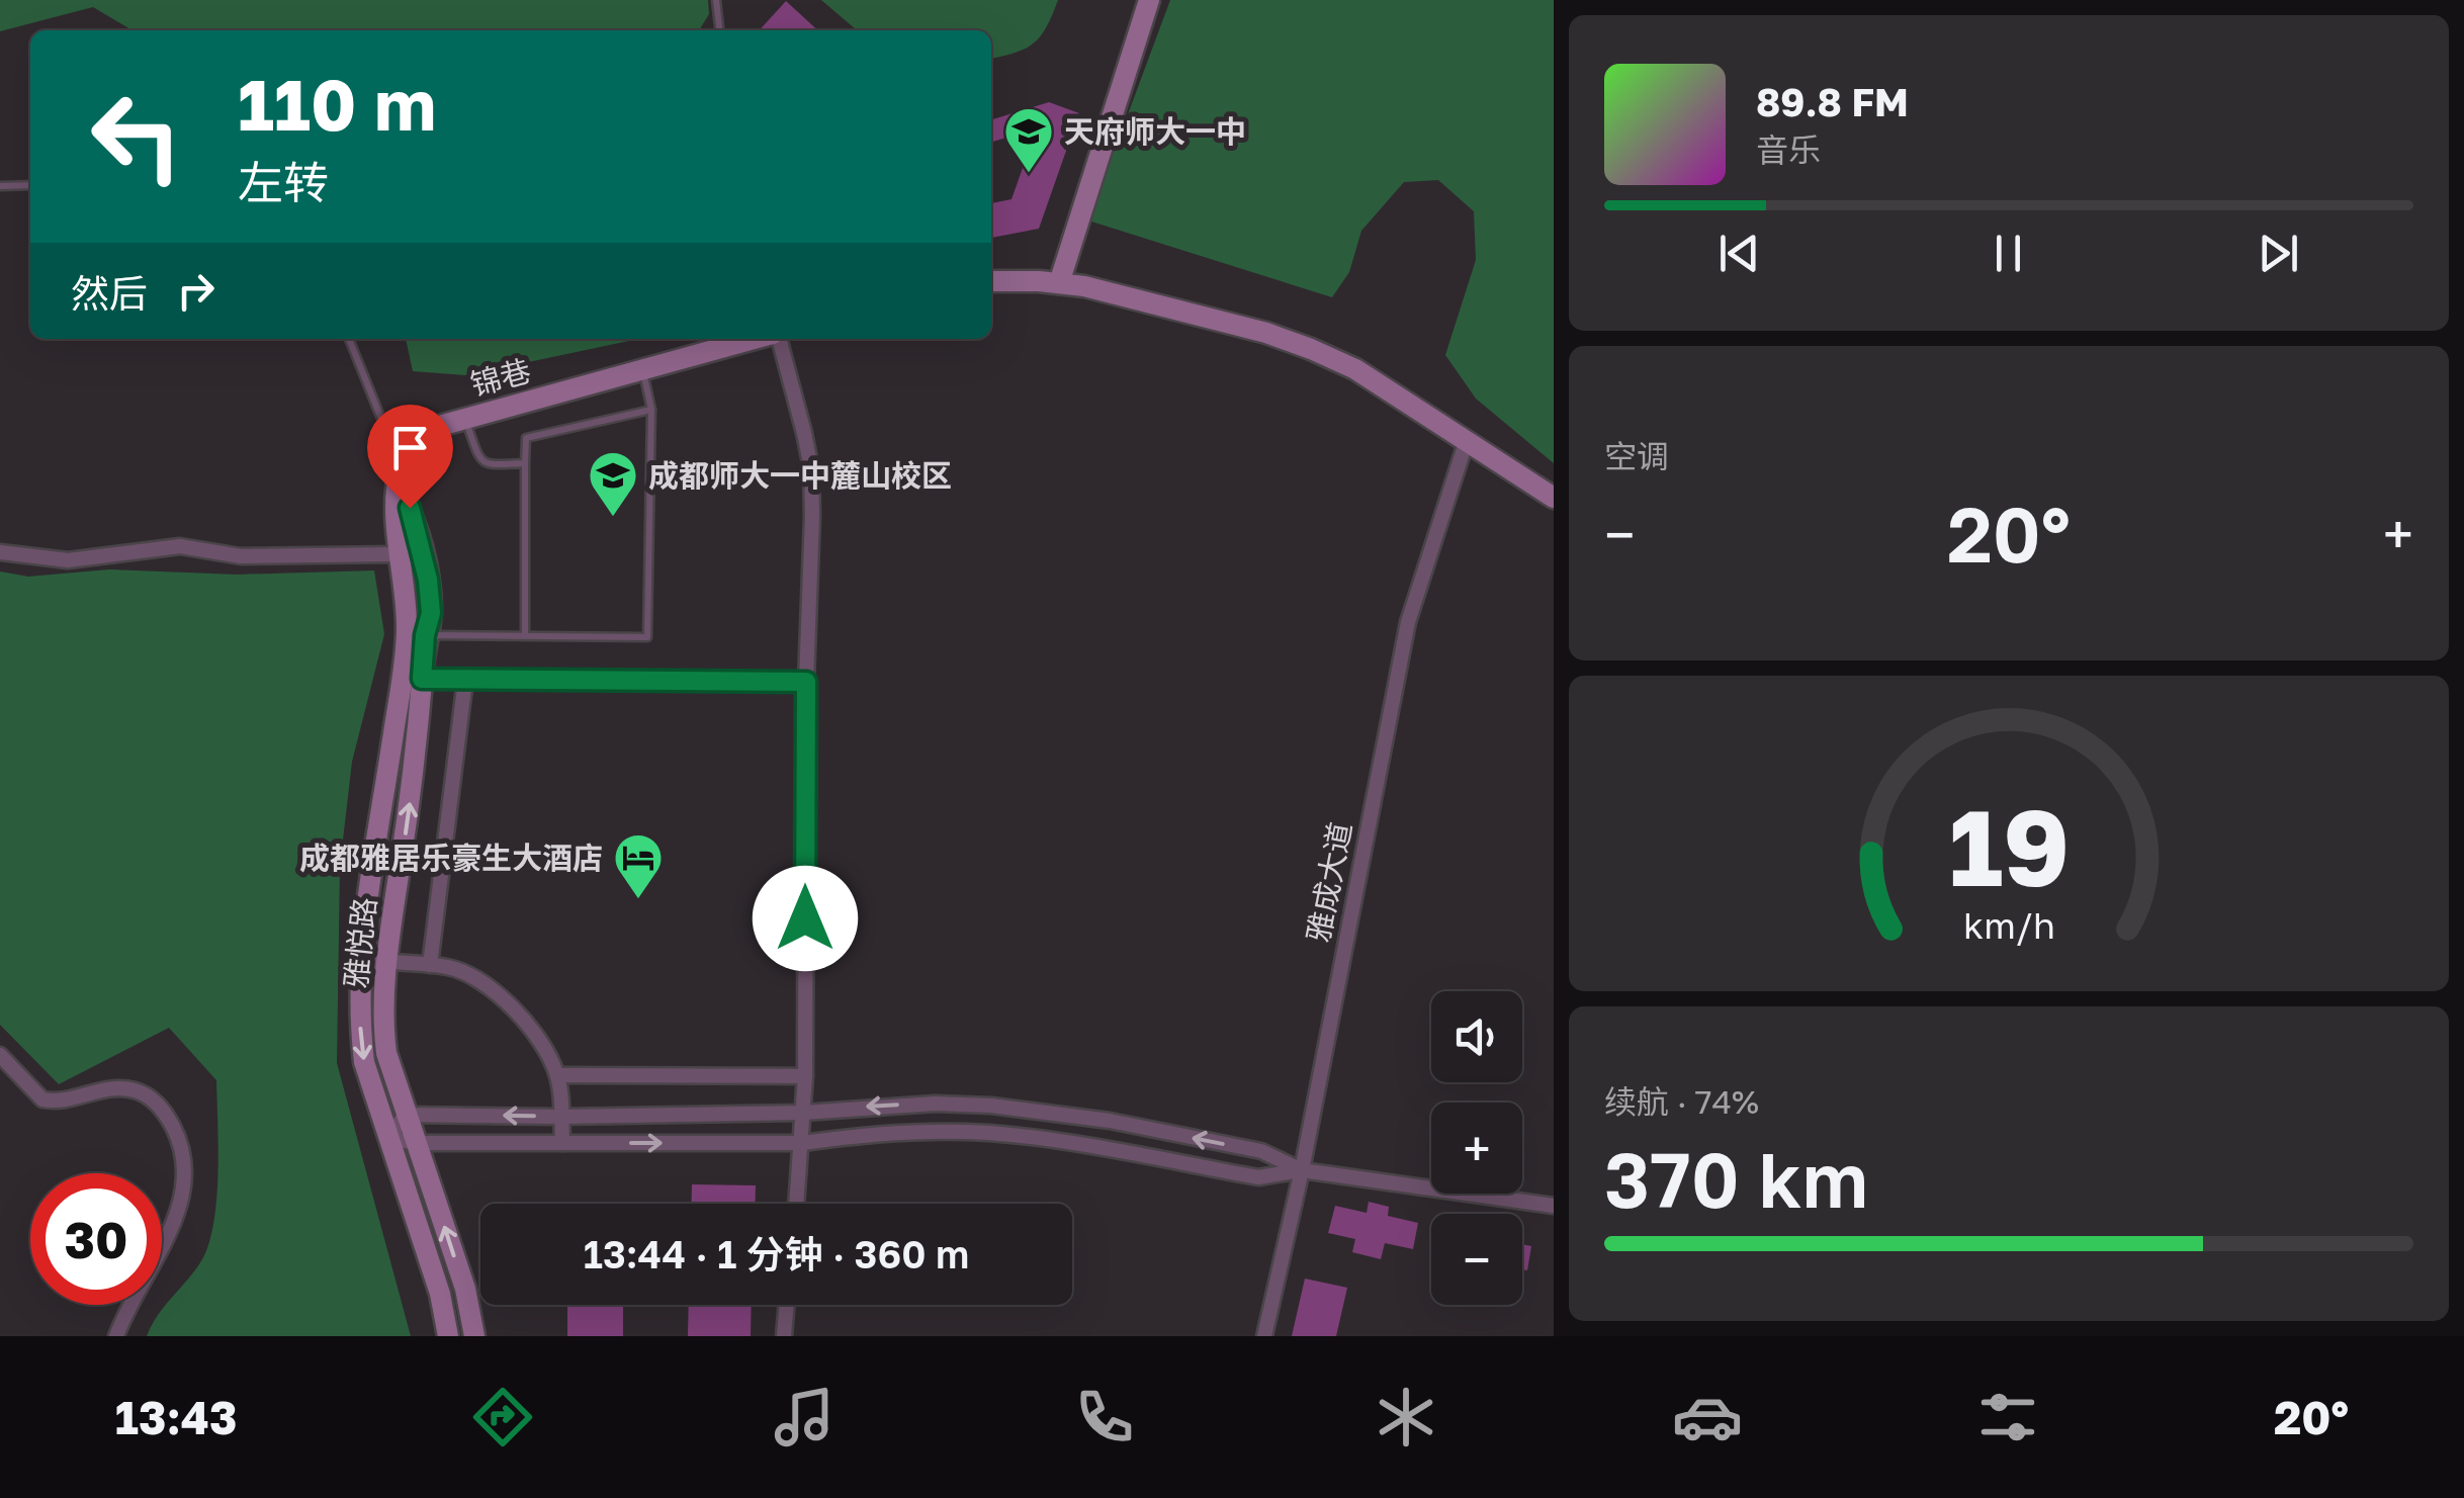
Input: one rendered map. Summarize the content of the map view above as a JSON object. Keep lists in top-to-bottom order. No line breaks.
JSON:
{"streets":{"street":["锦巷","雅成大道","雅悦路"]},"places":{"school or university":["天府师大一中","成都师大一中麓山校区"],"hotel":["成都雅居乐豪生大酒店"]},"page":{"turn":["110 m","左转"],"song":["89.8 FM","音乐"],"then":"然后","tile":["空调",["续航 · 74%","370 km"]],"heat":["−","20°","+"],"map_buttons":["+","−"],"limit":"30","trip":"13:44 · 1 分钟 · 360 m","tabs":["13:43","20°"],"gauge":["19","km/h"]}}
